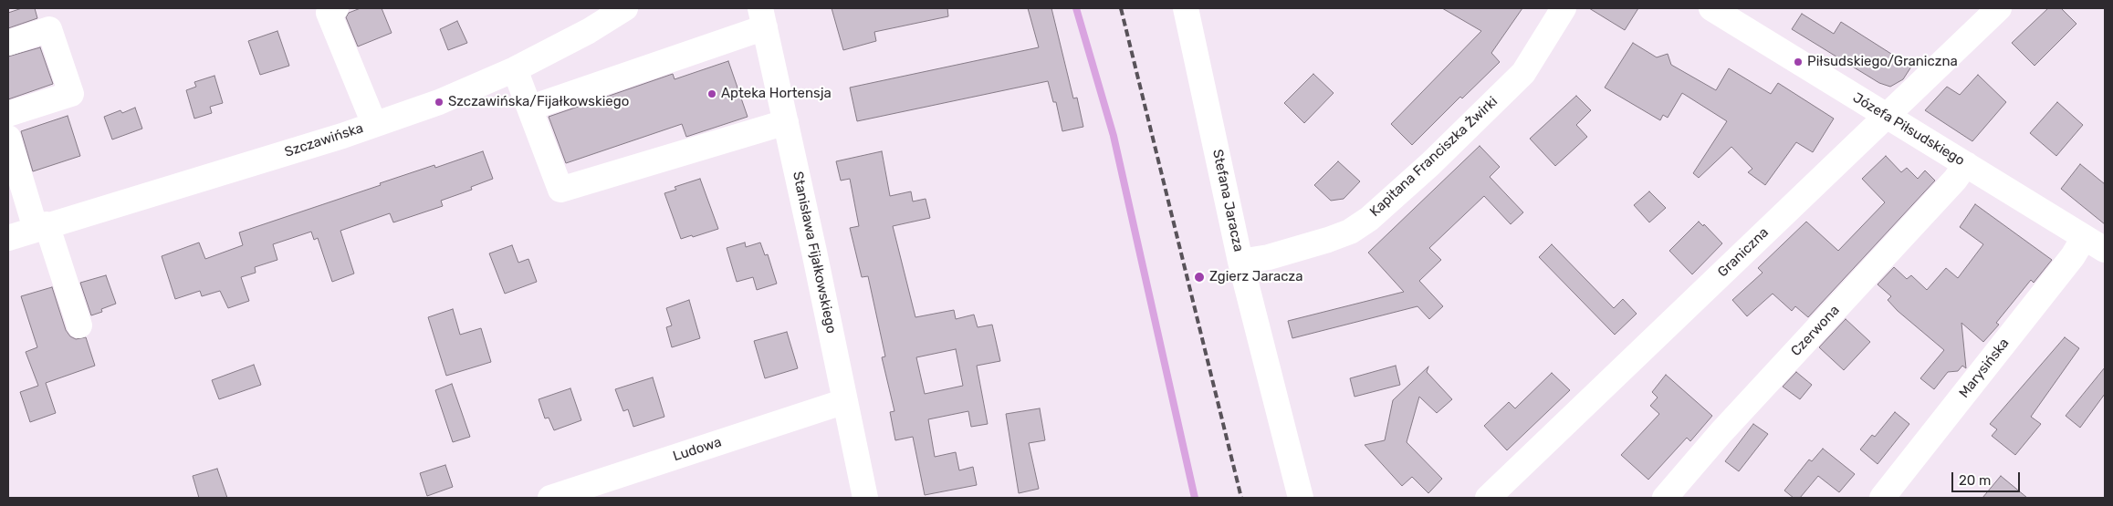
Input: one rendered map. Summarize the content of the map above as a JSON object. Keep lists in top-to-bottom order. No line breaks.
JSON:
{"streets":{"street":["Józefa Piłsudskiego","Szczawińska","Kapitana Franciszka Żwirki","Stefana Jaracza","Stanisława Fijałkowskiego","Graniczna","Czerwona","Marysińska","Ludowa"]},"crossings":[["Józefa Piłsudskiego","Graniczna"],["Józefa Piłsudskiego","Czerwona"],["Józefa Piłsudskiego","Marysińska"],["Kapitana Franciszka Żwirki","Stefana Jaracza"],["Stanisława Fijałkowskiego","Ludowa"]],"places":["Piłsudskiego/Graniczna","Apteka Hortensja","Szczawińska/Fijałkowskiego","Zgierz Jaracza"],"scale_bar":"20 m"}
